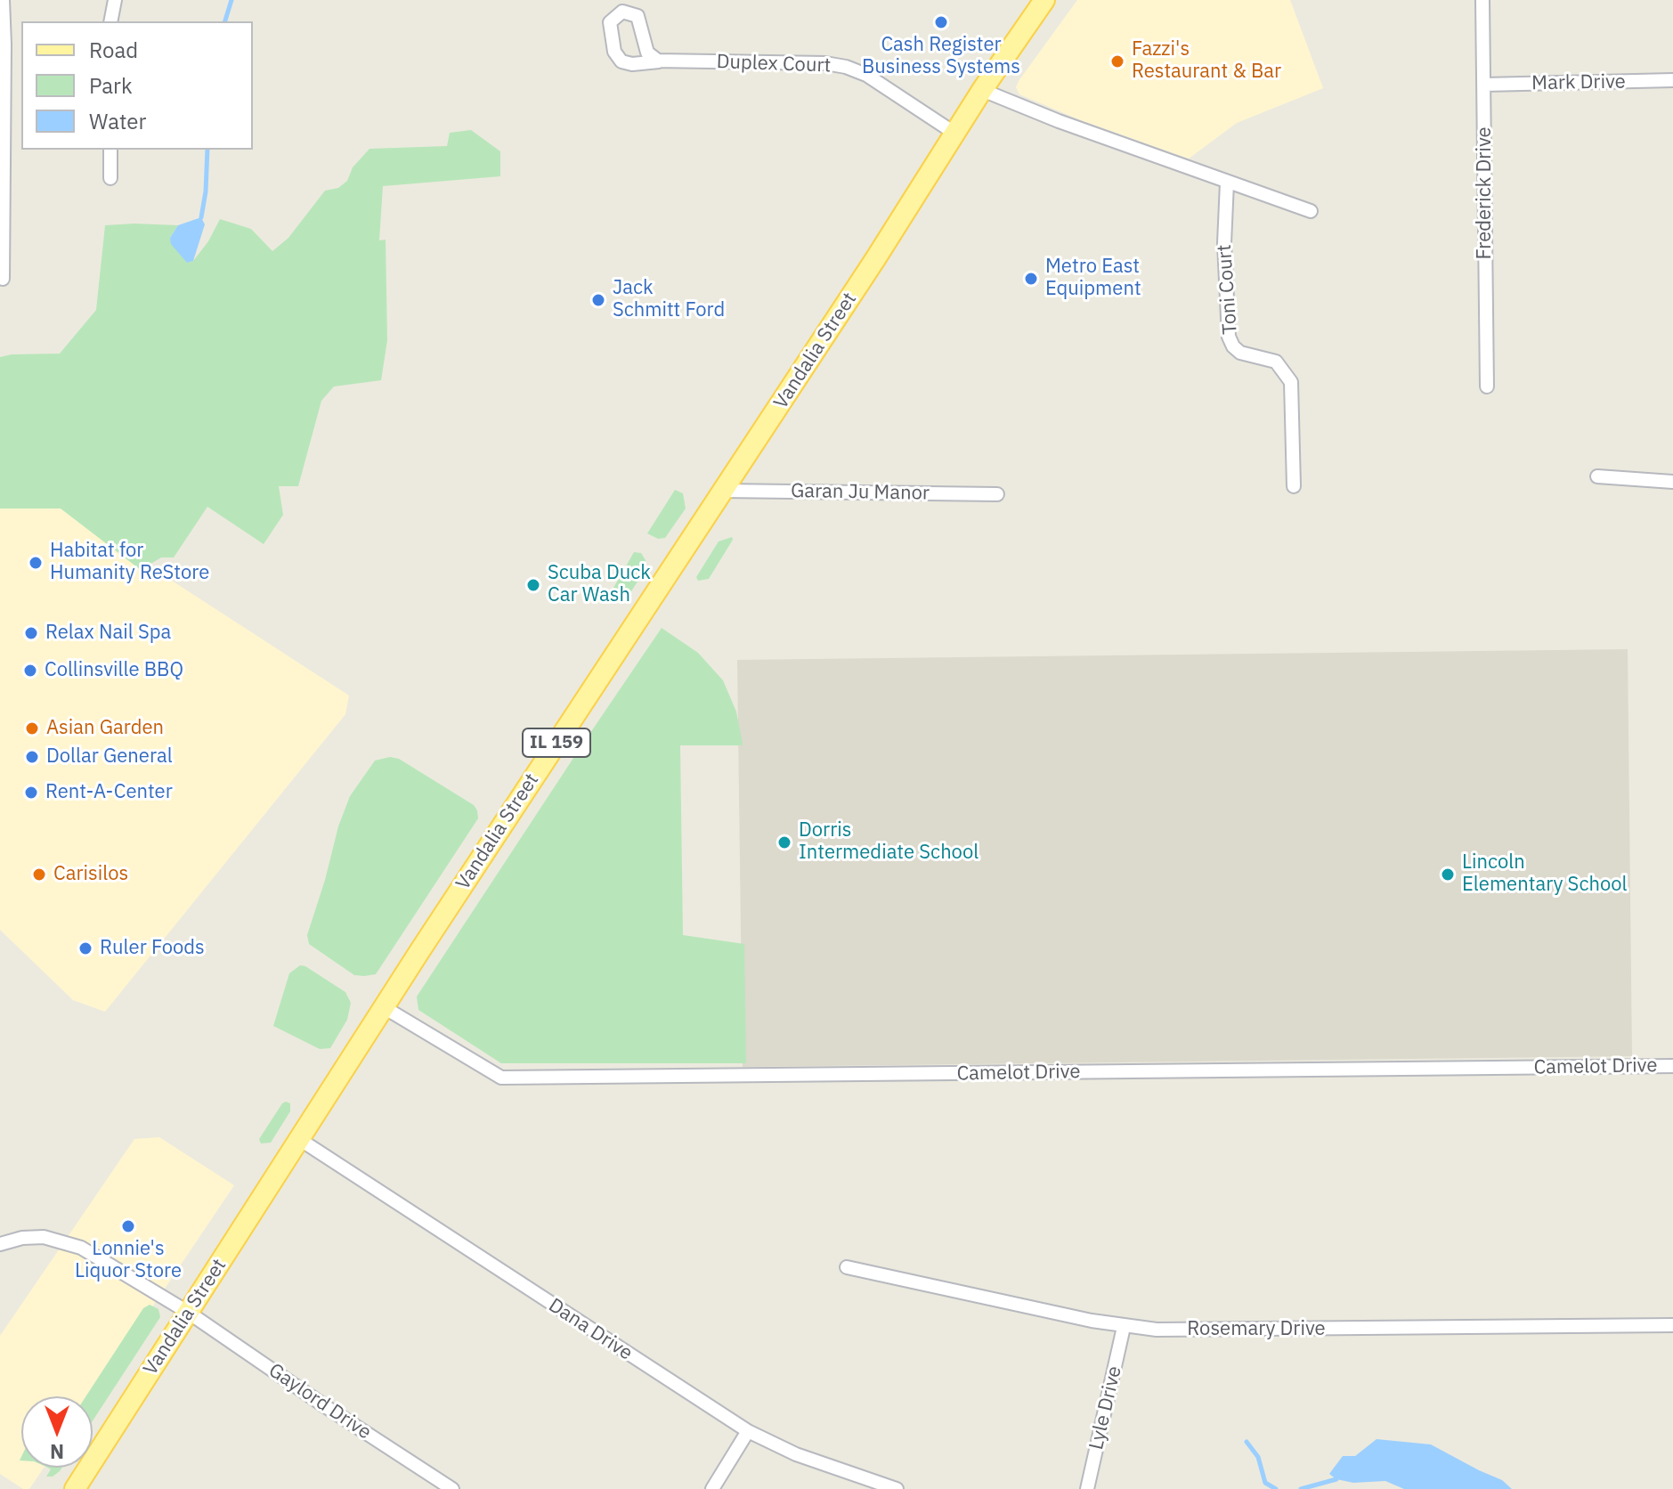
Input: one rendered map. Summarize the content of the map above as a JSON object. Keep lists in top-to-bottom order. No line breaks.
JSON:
{"streets":{"main road":["Vandalia Street","IL 159"],"street":["Duplex Court","Mark Drive","Frederick Drive","Toni Court","Garan Ju Manor","Camelot Drive","Dana Drive","Rosemary Drive","Gaylord Drive","Lyle Drive"]},"crossings":[["Duplex Court","Vandalia Street"],["Mark Drive","Frederick Drive"],["Vandalia Street","Garan Ju Manor"],["Vandalia Street","Camelot Drive"],["Vandalia Street","Dana Drive"],["Vandalia Street","Gaylord Drive"],["Rosemary Drive","Lyle Drive"]],"places":["Cash Register Business Systems","Fazzi's Restaurant & Bar","Metro East Equipment","Jack Schmitt Ford","Habitat for Humanity ReStore","Scuba Duck Car Wash","Relax Nail Spa","Collinsville BBQ","Asian Garden","Dollar General","Rent-A-Center","Dorris Intermediate School","Carisilos","Lincoln Elementary School","Ruler Foods","Lonnie's Liquor Store"],"legend":["Road","Park","Water"],"north":"bottom"}
